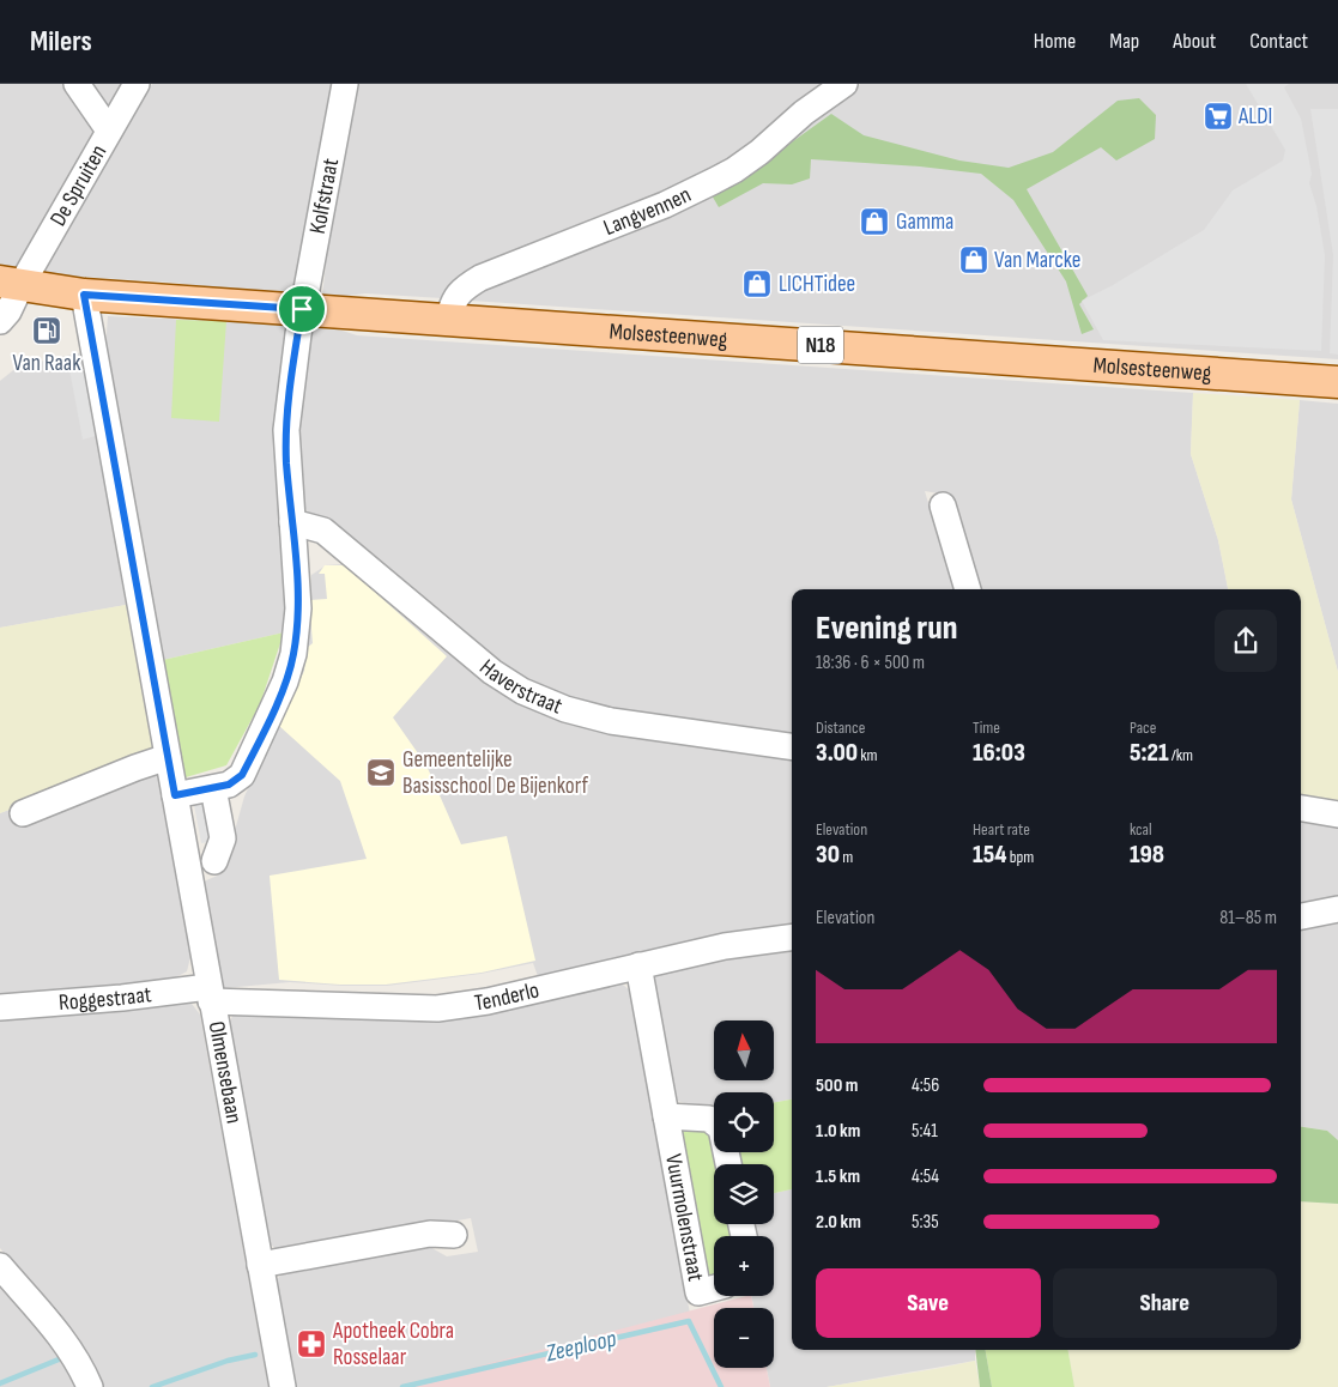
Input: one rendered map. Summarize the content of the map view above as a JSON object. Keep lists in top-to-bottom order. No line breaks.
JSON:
{"streets":{"main road":["Molsesteenweg","N18"],"street":["De Spruiten","Kolfstraat","Langvennen","Haverstraat","Tenderlo","Roggestraat","Olmensebaan","Vuurmolenstraat"]},"crossings":[["De Spruiten","Molsesteenweg"],["Kolfstraat","Molsesteenweg"],["Kolfstraat","Haverstraat"],["Kolfstraat","Olmensebaan"],["Langvennen","Molsesteenweg"],["Molsesteenweg","Olmensebaan"],["Tenderlo","Roggestraat"],["Tenderlo","Olmensebaan"],["Tenderlo","Vuurmolenstraat"],["Roggestraat","Olmensebaan"]],"water":["Zeeploop"],"places":{"supermarket":["ALDI"],"shop":["Gamma","Van Marcke","LICHTidee"],"fuel station":["Van Raak"],"school or university":["Gemeentelijke Basisschool De Bijenkorf"],"pharmacy":["Apotheek Cobra Rosselaar"]},"north":"top","page":{"header":"Milers","nav":["Home","Map","About","Contact"],"heading":["Evening run","18:36 · 6 × 500 m"],"stats":[["Distance","3.00 km"],["Time","16:03"],["Pace","5:21 /km"],["Elevation","30 m"],["Heart rate","154 bpm"],["kcal","198"]],"chart":["Elevation","81–85 m"],"map_buttons":["+","−"],"list":[{"name":"500 m","note":"4:56"},{"name":"1.0 km","note":"5:41"},{"name":"1.5 km","note":"4:54"},{"name":"2.0 km","note":"5:35"}],"buttons":["Save","Share"]}}
